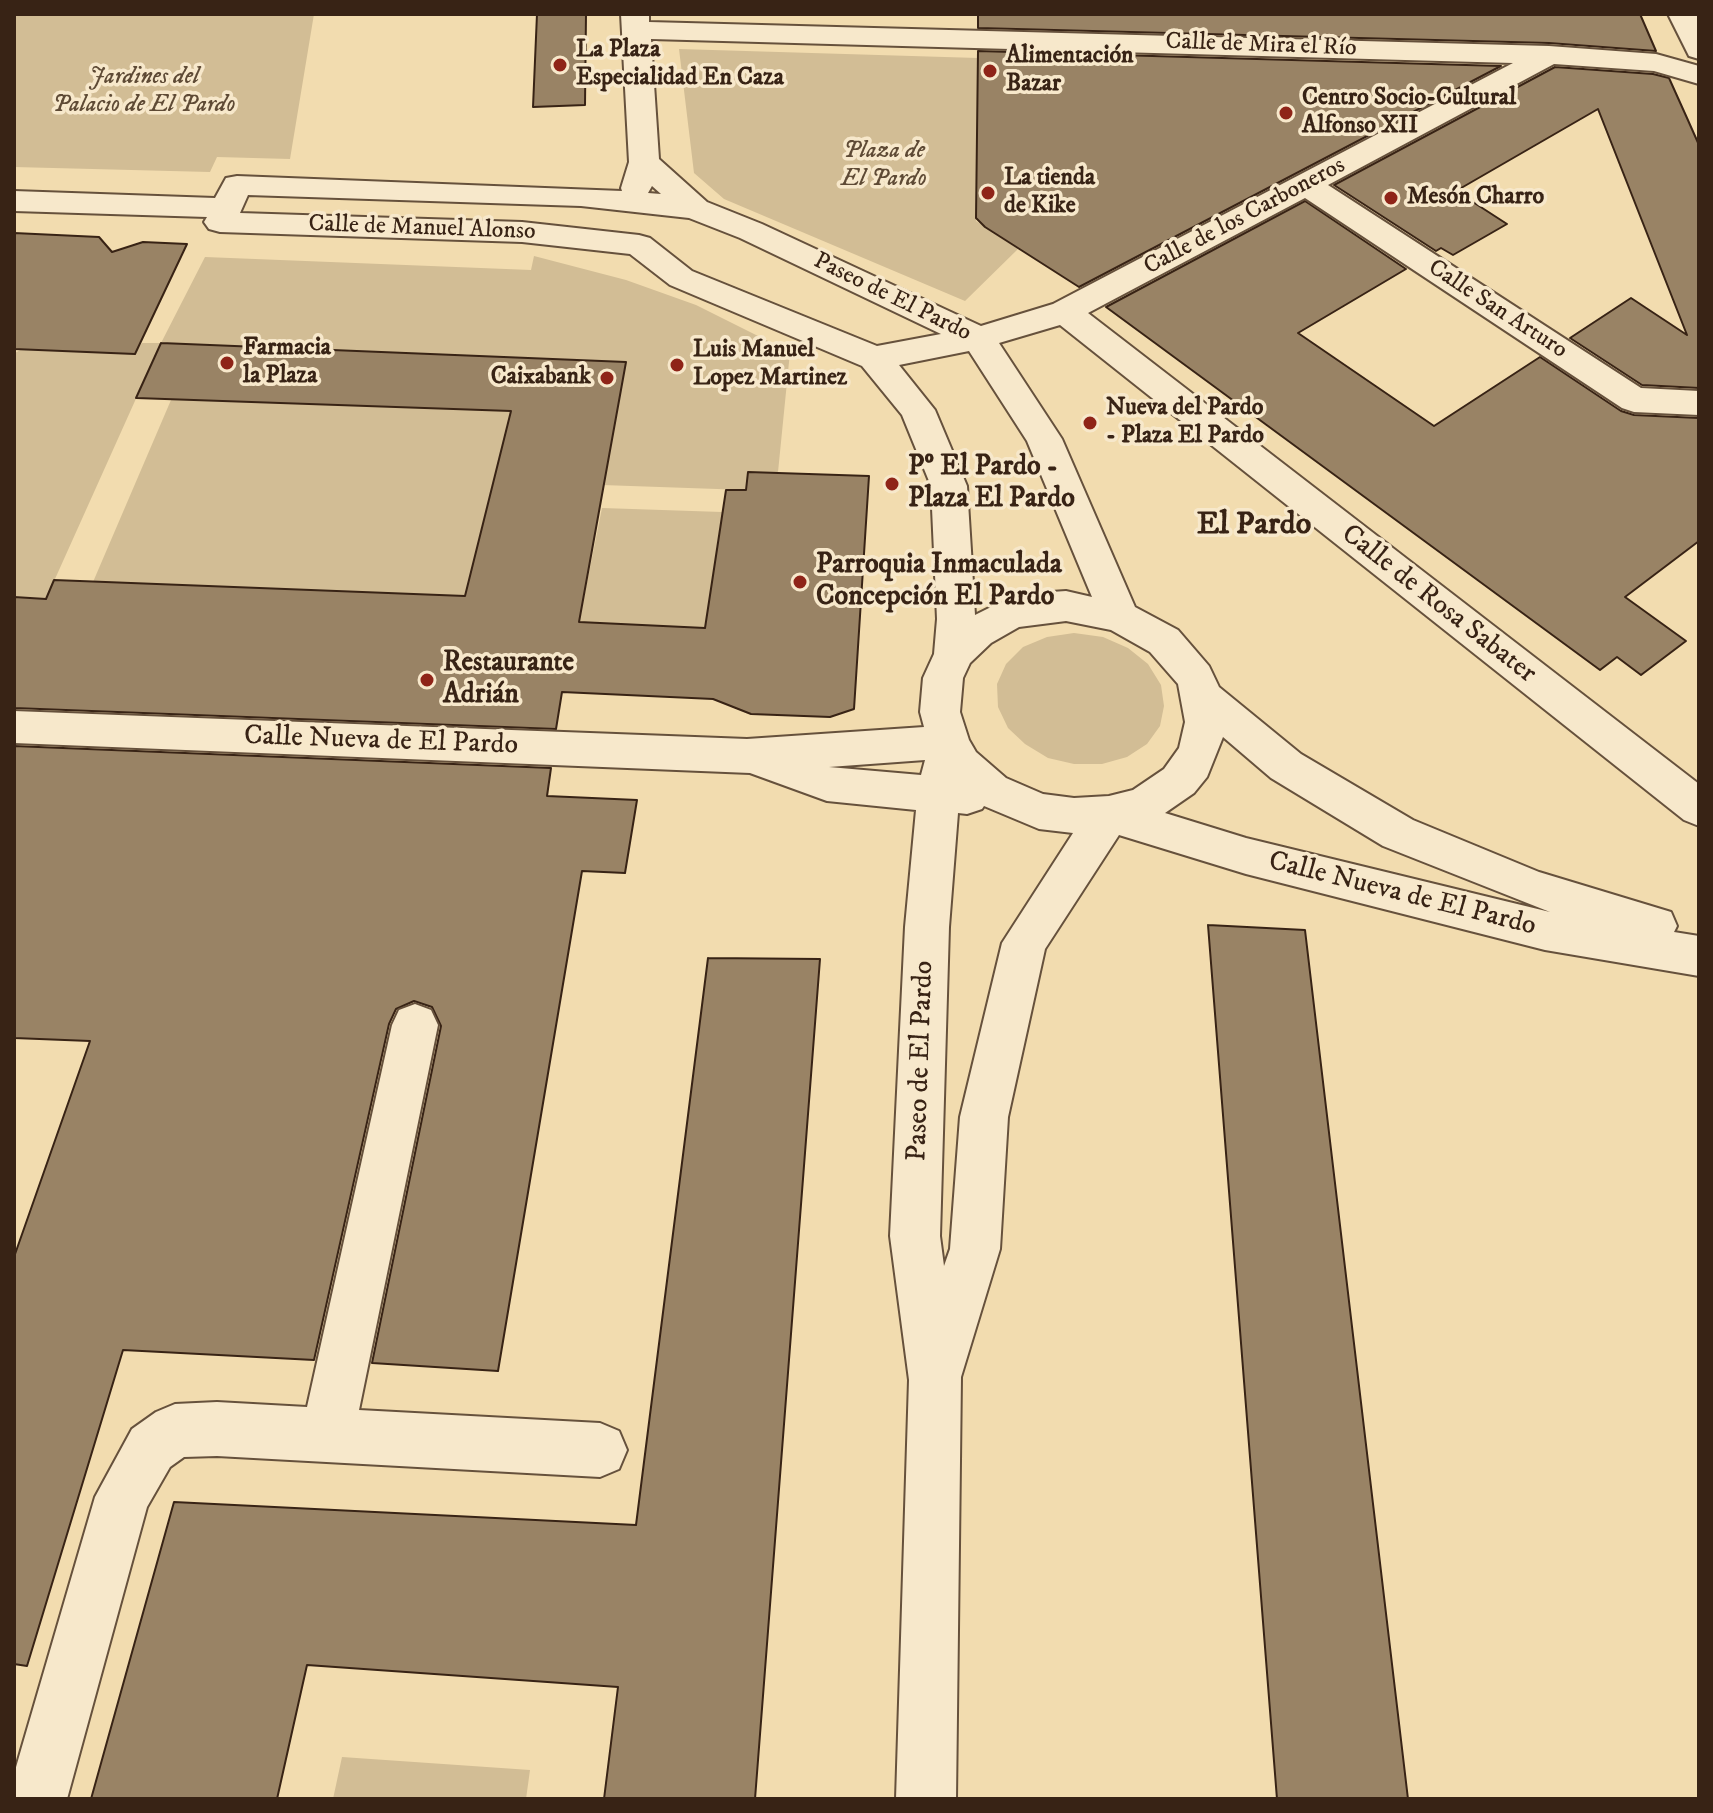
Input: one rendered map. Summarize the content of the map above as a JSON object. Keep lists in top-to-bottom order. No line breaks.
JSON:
{"streets":{"street":["Calle de Mira el Río","Calle de los Carboneros","Calle de Manuel Alonso","Paseo de El Pardo","Calle San Arturo","Calle de Rosa Sabater","Calle Nueva de El Pardo"]},"crossings":[["Calle de Mira el Río","Calle de los Carboneros"],["Calle de los Carboneros","Paseo de El Pardo"],["Calle de los Carboneros","Calle San Arturo"],["Calle de los Carboneros","Calle de Rosa Sabater"],["Calle de Manuel Alonso","Paseo de El Pardo"],["Paseo de El Pardo","Calle Nueva de El Pardo"]],"districts":["El Pardo"],"parks":["Jardines del Palacio de El Pardo","Plaza de El Pardo"],"places":["La Plaza Especialidad En Caza","Alimentación Bazar","Centro Socio-Cultural Alfonso XII","La tienda de Kike","Mesón Charro","Farmacia la Plaza","Luis Manuel Lopez Martinez","Caixabank","Nueva del Pardo - Plaza El Pardo","Pº El Pardo - Plaza El Pardo","Parroquia Inmaculada Concepción El Pardo","Restaurante Adrián"]}
